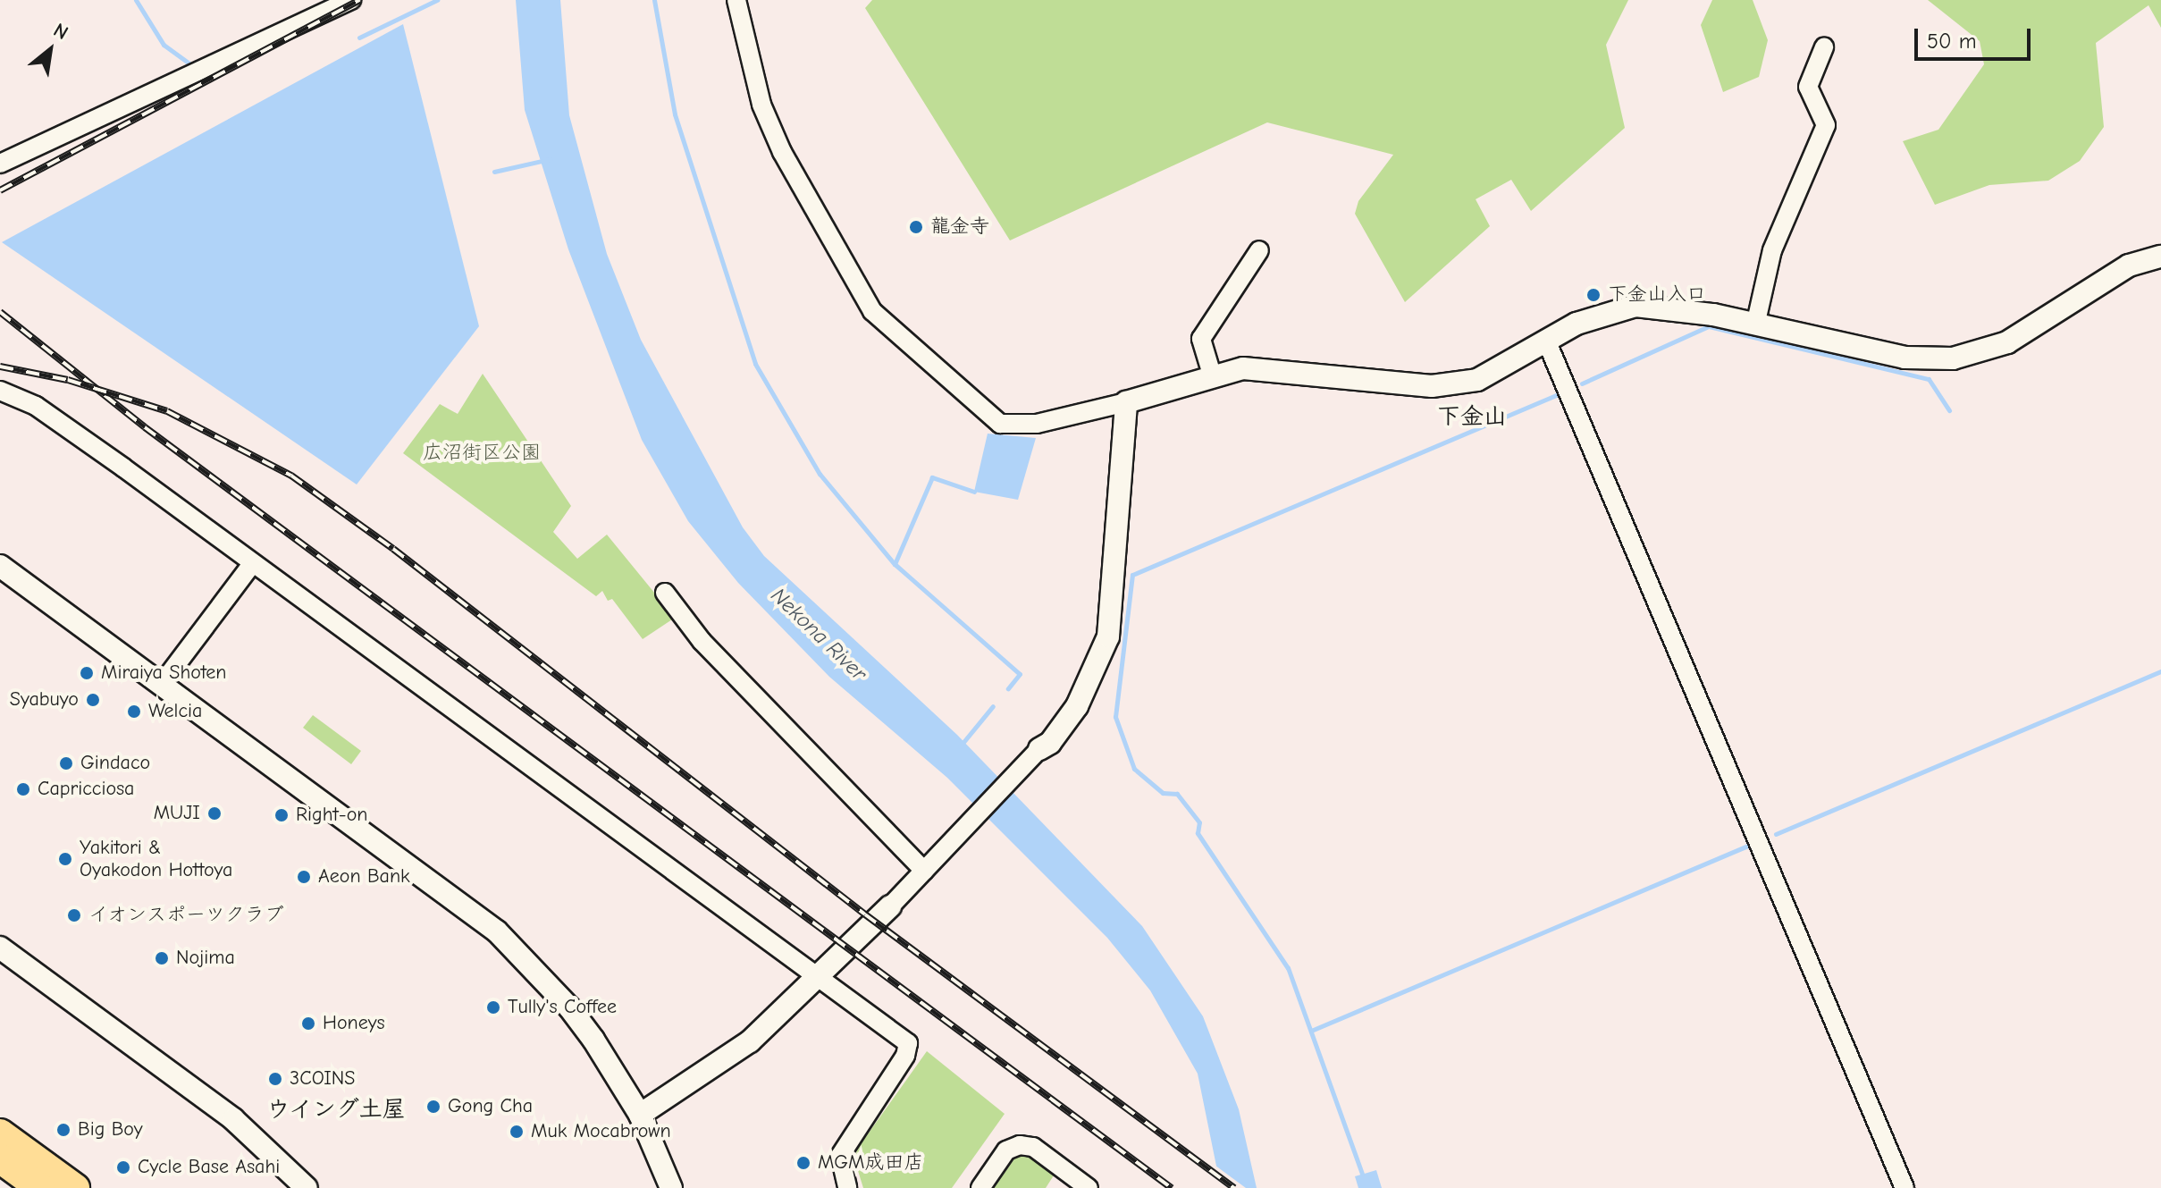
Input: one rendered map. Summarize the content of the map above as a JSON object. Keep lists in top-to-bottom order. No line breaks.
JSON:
{"districts":["下金山","ウイング土屋"],"water":["Nekona River"],"parks":["広沼街区公園"],"places":["龍金寺","下金山入口","Miraiya Shoten","Syabuyo","Welcia","Gindaco","Capricciosa","MUJI","Right-on","Yakitori & Oyakodon Hottoya","Aeon Bank","イオンスポーツクラブ","Nojima","Tully's Coffee","Honeys","3COINS","Gong Cha","Big Boy","Muk Mocabrown","MGM成田店","Cycle Base Asahi"],"scale_bar":"50 m","north":"top right"}
